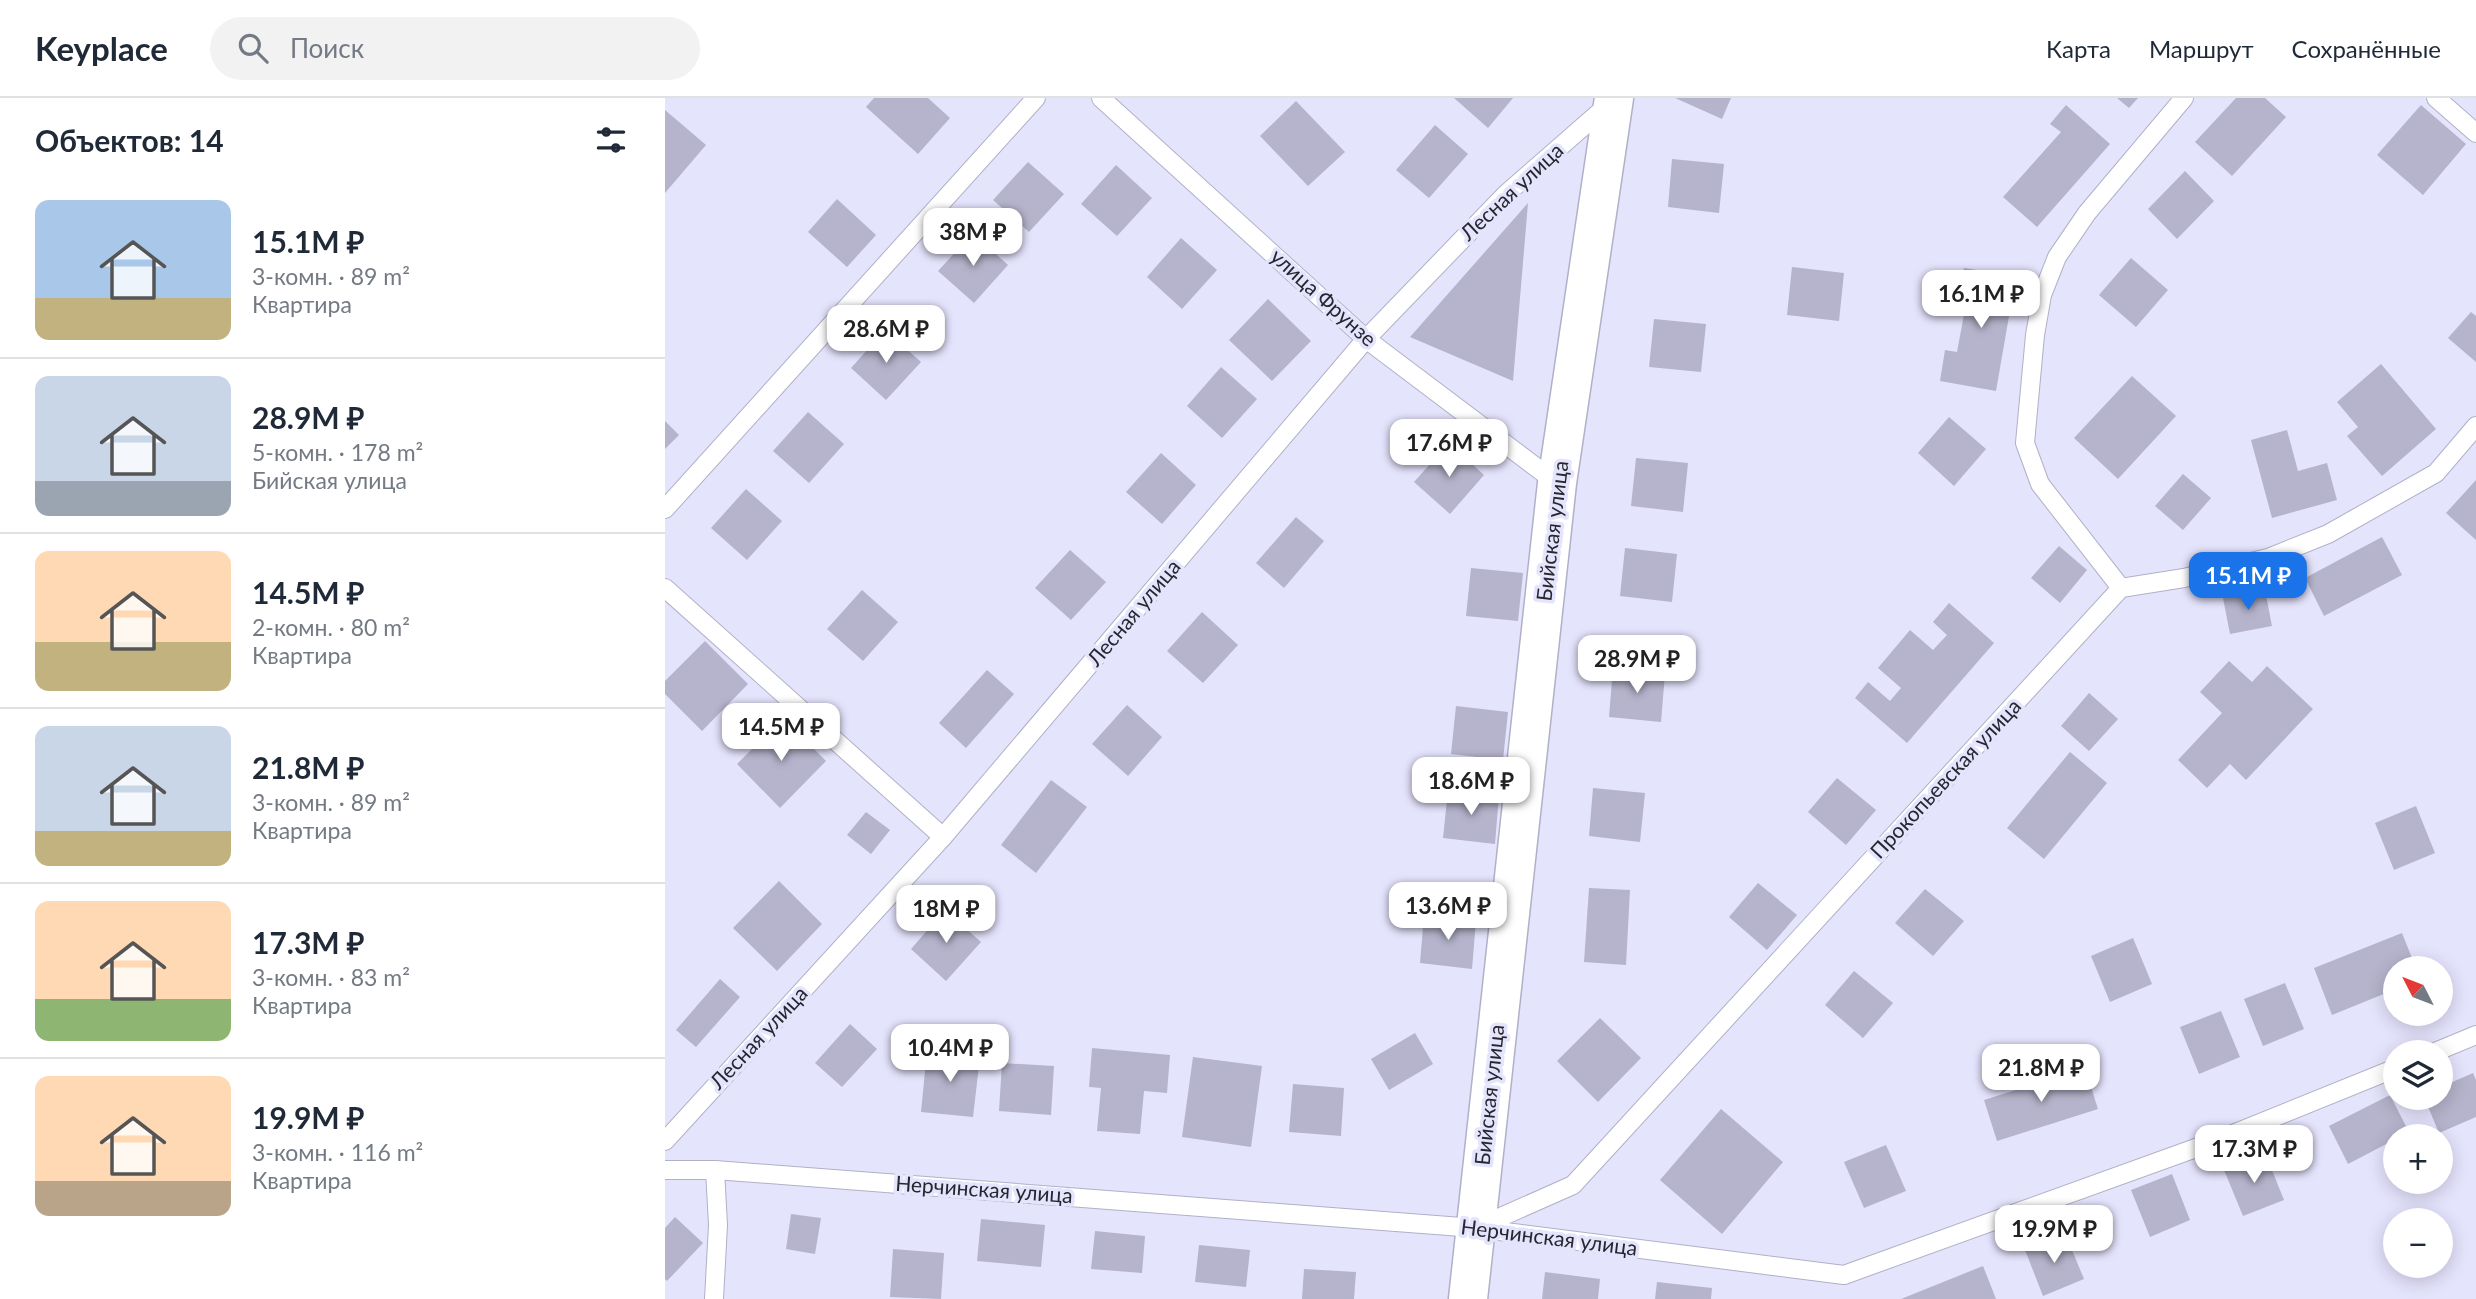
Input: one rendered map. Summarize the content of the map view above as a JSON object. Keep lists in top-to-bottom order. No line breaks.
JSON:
{"streets":{"street":["Бийская улица"],"lane":["Лесная улица","улица Фрунзе","Прокопьевская улица","Нерчинская улица"]},"crossings":[["Лесная улица","улица Фрунзе"],["Лесная улица","Бийская улица"],["улица Фрунзе","Бийская улица"],["Бийская улица","Прокопьевская улица"],["Бийская улица","Нерчинская улица"],["Прокопьевская улица","Нерчинская улица"]],"north":"top left","page":{"header":"Keyplace","search":"Поиск","nav":["Карта","Маршрут","Сохранённые"],"heading":"Объектов: 14","list":[{"name":"15.1M ₽","note":"3-комн. · 89 m² · Квартира"},{"name":"28.9M ₽","note":"5-комн. · 178 m² · Бийская улица"},{"name":"14.5M ₽","note":"2-комн. · 80 m² · Квартира"},{"name":"21.8M ₽","note":"3-комн. · 89 m² · Квартира"},{"name":"17.3M ₽","note":"3-комн. · 83 m² · Квартира"},{"name":"19.9M ₽","note":"3-комн. · 116 m² · Квартира"}],"price":["38M ₽","16.1M ₽","28.6M ₽","17.6M ₽","15.1M ₽","28.9M ₽","14.5M ₽","18.6M ₽","13.6M ₽","18M ₽","10.4M ₽","21.8M ₽","17.3M ₽","19.9M ₽"],"map_buttons":["+","−"]}}
